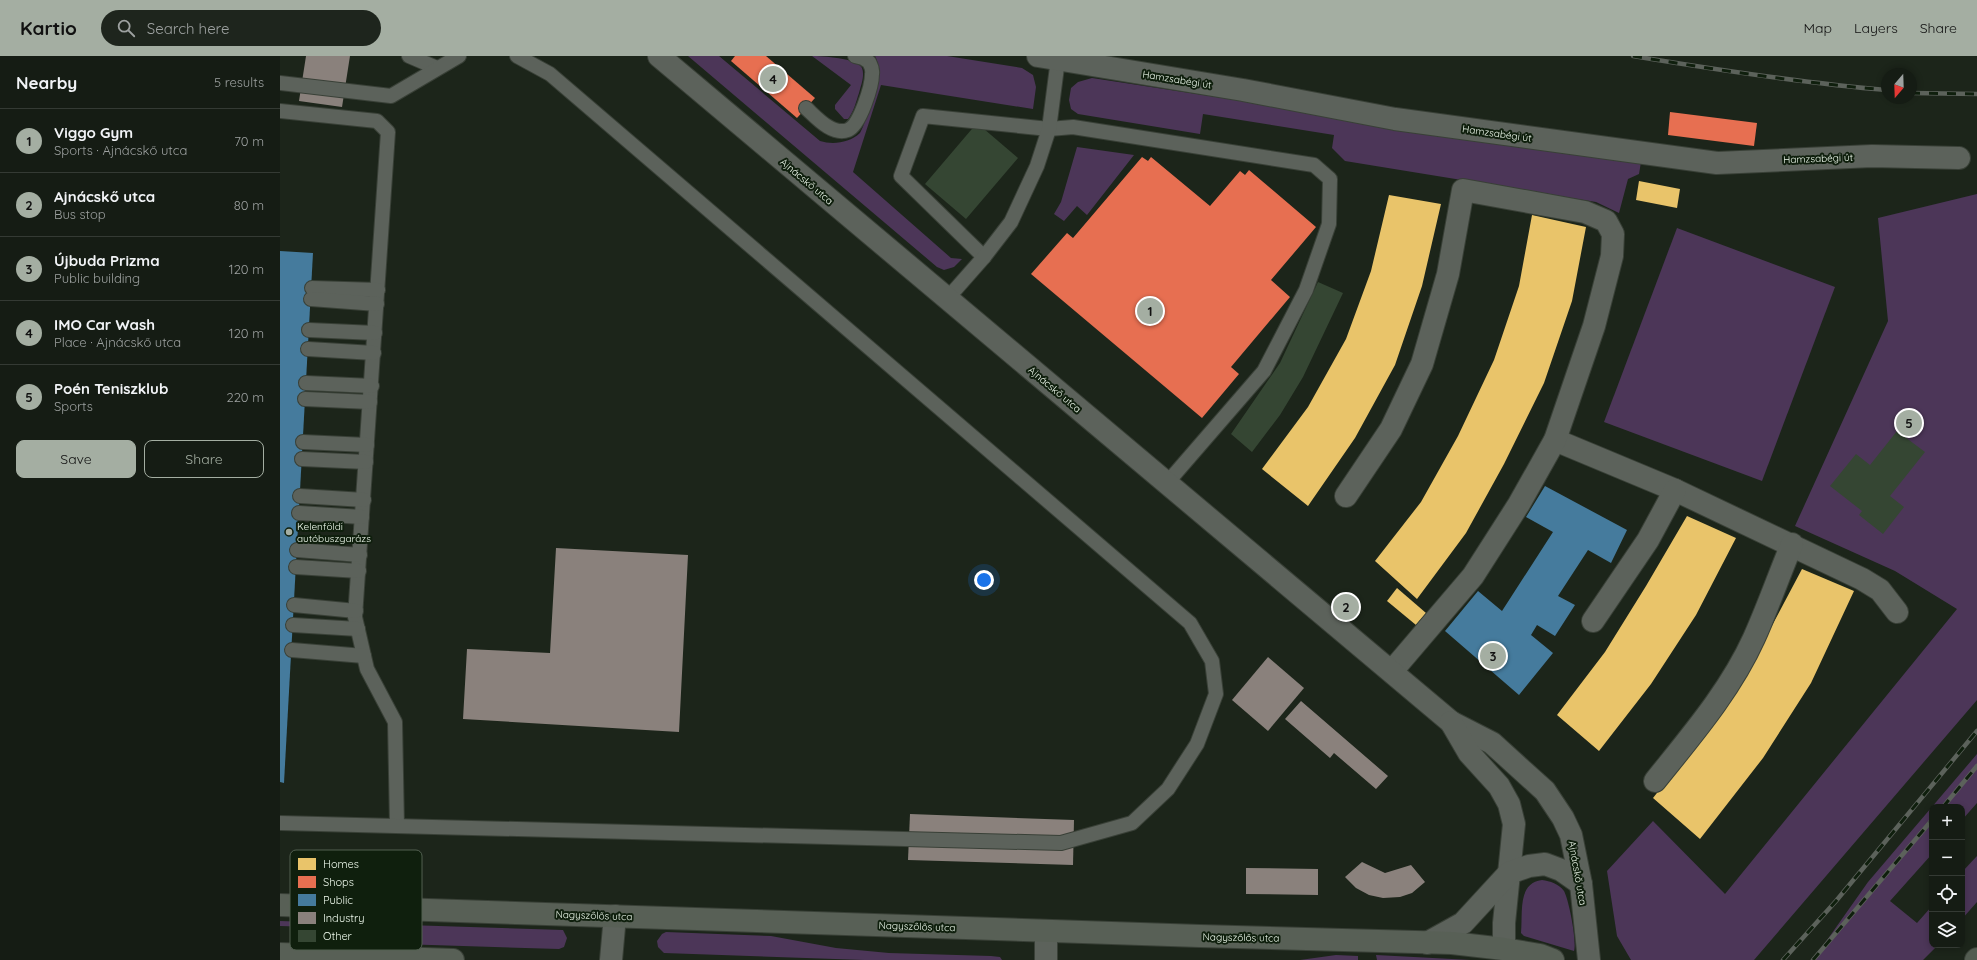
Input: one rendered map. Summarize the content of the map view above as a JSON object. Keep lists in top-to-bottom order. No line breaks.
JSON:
{"streets":{"main road":["Nagyszőlős utca"],"street":["Hamzsabégi út","Ajnácskő utca"]},"crossings":[["Ajnácskő utca","Nagyszőlős utca"]],"places":["Kelenföldi autóbuszgarázs"],"legend":["Homes","Shops","Public","Industry","Other"],"north":"bottom","page":{"header":"Kartio","search":"Search here","nav":["Map","Layers","Share"],"heading":["Nearby","5 results"],"pins":["4","1","5","2","3"],"list":[{"mark":"1","name":"Viggo Gym","note":"Sports · Ajnácskő utca","value":"70 m"},{"mark":"2","name":"Ajnácskő utca","note":"Bus stop","value":"80 m"},{"mark":"3","name":"Újbuda Prizma","note":"Public building","value":"120 m"},{"mark":"4","name":"IMO Car Wash","note":"Place · Ajnácskő utca","value":"120 m"},{"mark":"5","name":"Poén Teniszklub","note":"Sports","value":"220 m"}],"buttons":["Save","Share"],"map_buttons":["+","−"]}}
